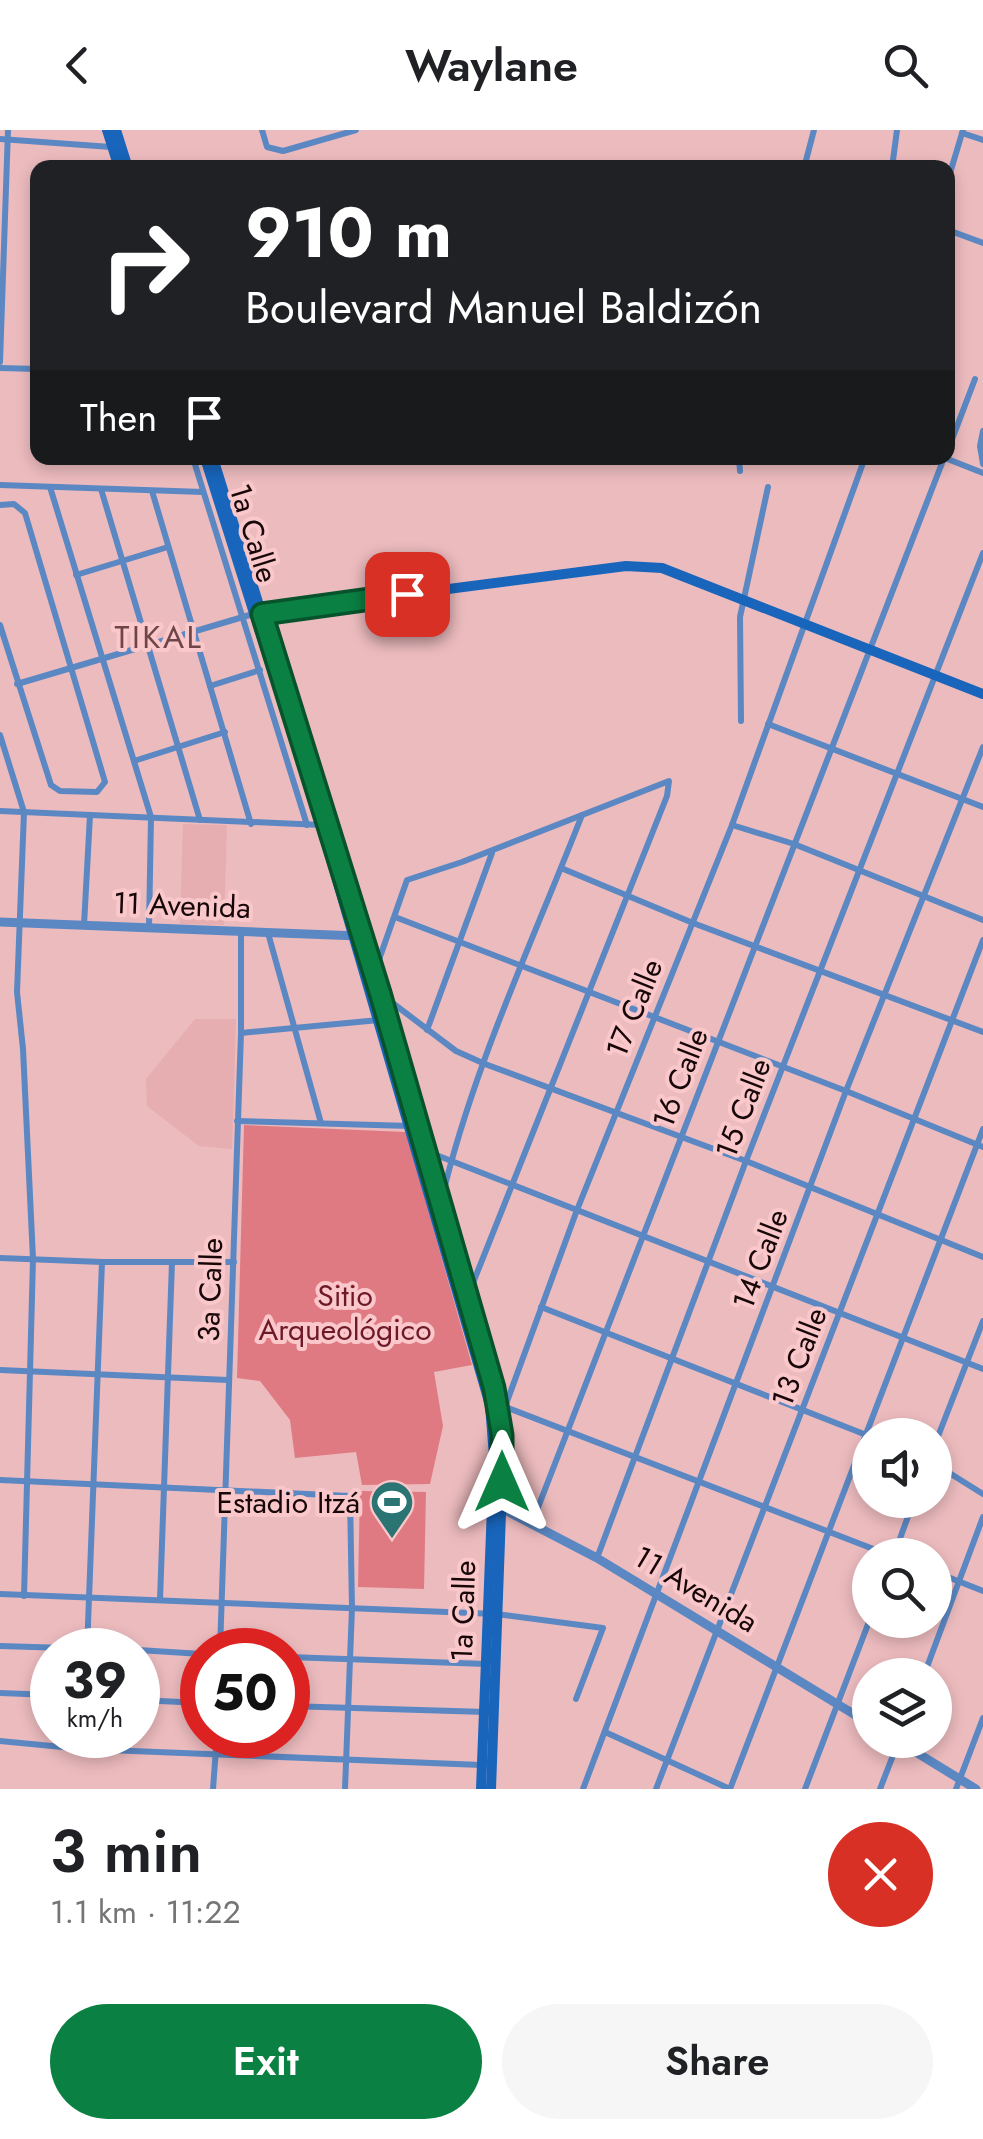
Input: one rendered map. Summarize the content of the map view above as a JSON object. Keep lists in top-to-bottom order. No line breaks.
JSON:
{"streets":{"main road":["1a Calle"],"street":["11 Avenida","17 Calle","16 Calle","15 Calle","14 Calle","3a Calle","13 Calle"]},"crossings":[["1a Calle","11 Avenida"],["1a Calle","17 Calle"],["11 Avenida","16 Calle"],["11 Avenida","15 Calle"],["11 Avenida","14 Calle"],["11 Avenida","3a Calle"],["11 Avenida","13 Calle"]],"districts":["TIKAL"],"parks":["Sitio Arqueológico"],"places":{"sports":["Estadio Itzá"]},"page":{"header":"Waylane","turn":["910 m","Boulevard Manuel Baldizón"],"then":"Then","speed":"39 km/h","limit":"50","heading":["3 min","1.1 km · 11:22"],"buttons":["Exit","Share"]}}
